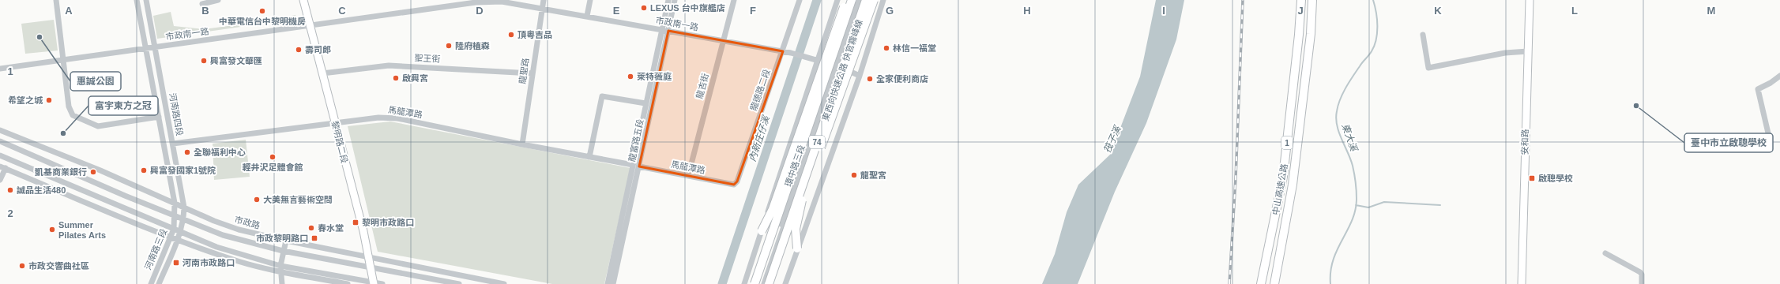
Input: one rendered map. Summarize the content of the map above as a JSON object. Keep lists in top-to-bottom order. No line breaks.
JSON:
{"streets":{"highway":["東西向快速公路 快官霧峰線","74","1","中山高速公路"],"main road":["黎明路二段","安和路"],"street":["市政南一路","聖王街","龍聖路","龍吉街","龍德路二段","馬龍潭路","河南路四段","龍富路五段","環中路三段","市政路","河南路三段"]},"crossings":[["市政南一路","龍聖路"],["市政南一路","龍吉街"],["市政南一路","龍德路二段"],["市政南一路","河南路四段"],["市政南一路","龍富路五段"],["市政南一路","黎明路二段"],["市政南一路","環中路三段"],["聖王街","龍聖路"],["聖王街","黎明路二段"],["龍聖路","馬龍潭路"],["龍吉街","馬龍潭路"],["龍德路二段","馬龍潭路"],["馬龍潭路","河南路四段"],["馬龍潭路","龍富路五段"],["馬龍潭路","黎明路二段"],["河南路四段","市政路"],["河南路四段","河南路三段"],["黎明路二段","市政路"],["市政路","河南路三段"]],"water":["東大溪","內新庄仔溪","筏子溪"],"places":{"other":["LEXUS 台中旗艦店","中華電信台中黎明機房","頂粵吉品","惠誠公園","陸府植森","林信一福堂","壽司郎","興富發文華匯","萊特薇庭","啟興宮","全家便利商店","希望之城","臺中市立啟聰學校","富宇東方之冠","全聯福利中心","輕井沢足體會館","興富發國家1號院","凱基商業銀行","龍聖宮","誠品生活480","大美無言藝術空間","春水堂","Summer Pilates Arts","市政交響曲社區"],"transit":["啟聰學校","黎明市政路口","市政黎明路口","河南市政路口"]},"grid":{"columns":["A","B","C","D","E","F","G","H","I","J","K","L","M"],"rows":["1","2"]}}
